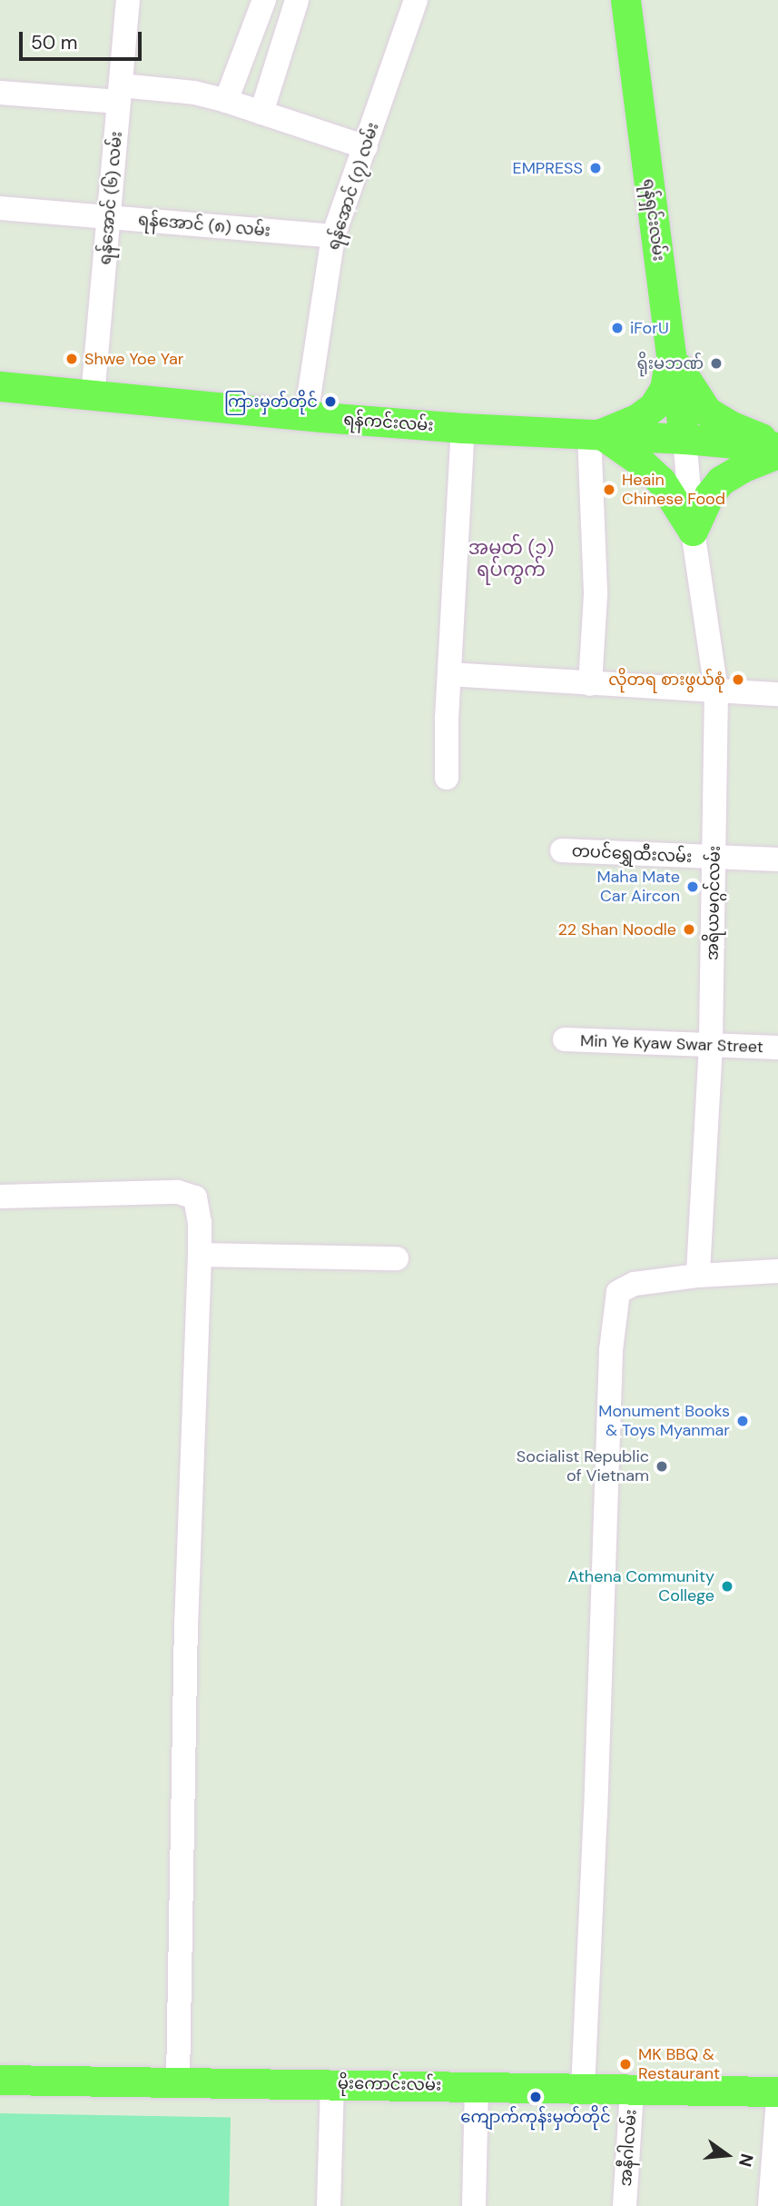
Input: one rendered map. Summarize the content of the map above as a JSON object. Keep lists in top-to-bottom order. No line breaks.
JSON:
{"streets":{"main road":["ရန်ရှင်းလမ်း","ရန်ကင်းလမ်း","မိုးကောင်းလမ်း"],"street":["ရန်အောင် (၇) လမ်း","ရန်အောင် (၆) လမ်း","ရန်အောင် (၈) လမ်း","တပင်ရွှေထီးလမ်း","အရိယမဂ္ဂင်လမ်း","Min Ye Kyaw Swar Street","အနီဂါလမ်း"]},"crossings":[["ရန်အောင် (၇) လမ်း","ရန်အောင် (၈) လမ်း"],["ရန်အောင် (၇) လမ်း","ရန်ကင်းလမ်း"],["ရန်အောင် (၆) လမ်း","ရန်အောင် (၈) လမ်း"],["ရန်အောင် (၆) လမ်း","ရန်ကင်းလမ်း"],["ရန်ရှင်းလမ်း","ရန်ကင်းလမ်း"],["ရန်ရှင်းလမ်း","အရိယမဂ္ဂင်လမ်း"],["ရန်ကင်းလမ်း","အရိယမဂ္ဂင်လမ်း"],["တပင်ရွှေထီးလမ်း","အရိယမဂ္ဂင်လမ်း"],["အရိယမဂ္ဂင်လမ်း","Min Ye Kyaw Swar Street"],["မိုးကောင်းလမ်း","အနီဂါလမ်း"]],"districts":["အမှတ် (၁) ရပ်ကွက်"],"places":["EMPRESS","iForU","Shwe Yoe Yar","ရိုးမဘဏ်","ကြားမှတ်တိုင်","Heain Chinese Food","လိုတရ စားဖွယ်စုံ","Maha Mate Car Aircon","22 Shan Noodle","Monument Books & Toys Myanmar","Socialist Republic of Vietnam","Athena Community College","MK BBQ & Restaurant","ကျောက်ကုန်းမှတ်တိုင်"],"scale_bar":"50 m","north":"right"}
